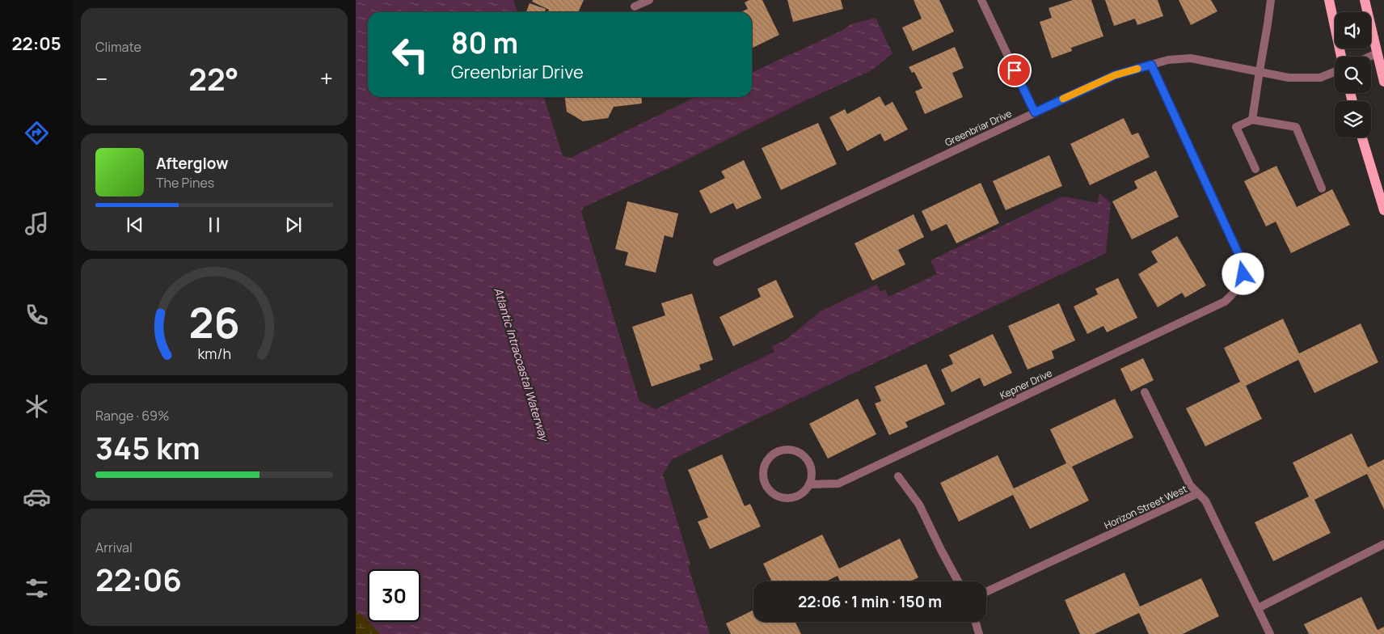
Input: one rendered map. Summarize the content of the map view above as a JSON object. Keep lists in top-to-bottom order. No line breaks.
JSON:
{"streets":{"street":["Greenbriar Drive","Kepner Drive","Horizon Street West"]},"crossings":[["Greenbriar Drive","Kepner Drive"]],"water":["Atlantic Intracoastal Waterway"],"page":{"tabs":"22:05","tile":["Climate",["Range · 69%","345 km"],["Arrival","22:06"]],"turn":["80 m","Greenbriar Drive"],"heat":["−","22°","+"],"song":["Afterglow","The Pines"],"limit":"30","trip":"22:06 · 1 min · 150 m","gauge":["26","km/h"]}}
